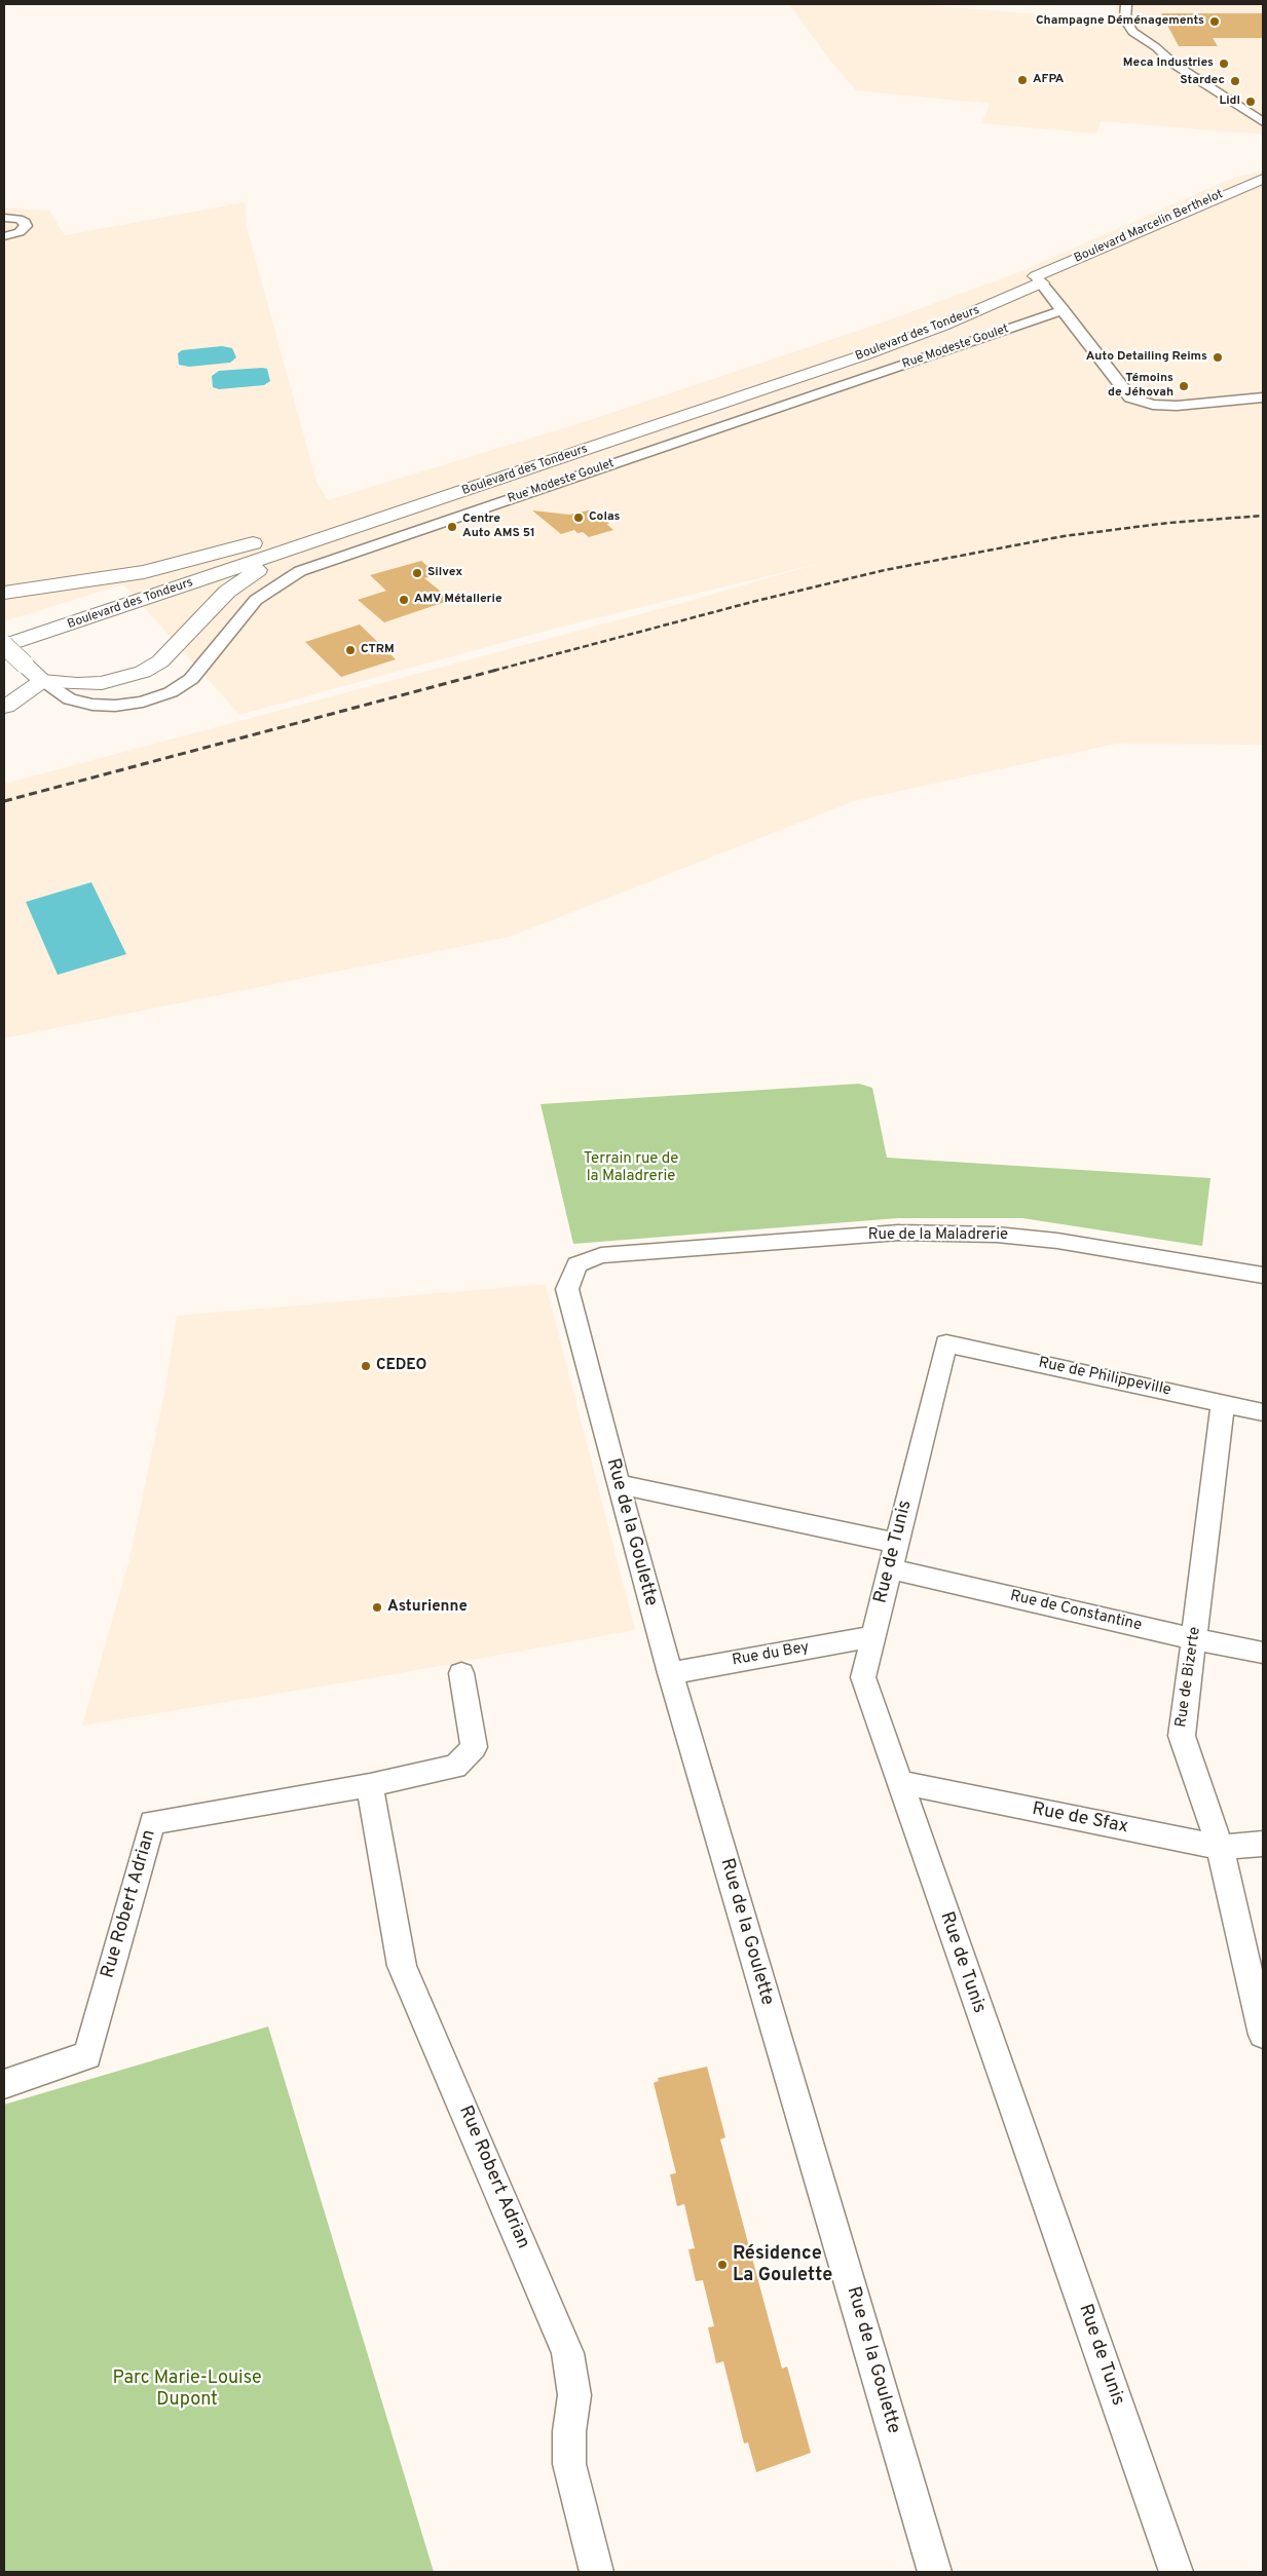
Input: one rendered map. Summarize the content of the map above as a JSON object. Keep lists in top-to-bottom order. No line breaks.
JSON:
{"streets":{"main road":["Boulevard Marcelin Berthelot","Boulevard des Tondeurs"],"street":["Rue Modeste Goulet","Rue de la Maladrerie","Rue de Philippeville","Rue de la Goulette","Rue de Tunis","Rue de Constantine","Rue du Bey","Rue de Bizerte","Rue de Sfax","Rue Robert Adrian"]},"crossings":[["Boulevard Marcelin Berthelot","Boulevard des Tondeurs"],["Rue de la Maladrerie","Rue de la Goulette"],["Rue de Philippeville","Rue de Tunis"],["Rue de Philippeville","Rue de Bizerte"],["Rue de la Goulette","Rue de Constantine"],["Rue de la Goulette","Rue du Bey"],["Rue de Tunis","Rue de Constantine"],["Rue de Tunis","Rue du Bey"],["Rue de Tunis","Rue de Sfax"],["Rue de Constantine","Rue de Bizerte"],["Rue de Bizerte","Rue de Sfax"]],"parks":["Terrain rue de la Maladrerie","Parc Marie-Louise Dupont"],"places":["Champagne Déménagements","Meca Industries","AFPA","Stardec","Lidl","Auto Detailing Reims","Témoins de Jéhovah","Colas","Centre Auto AMS 51","Silvex","AMV Métallerie","CTRM","CEDEO","Asturienne","Résidence La Goulette"]}
